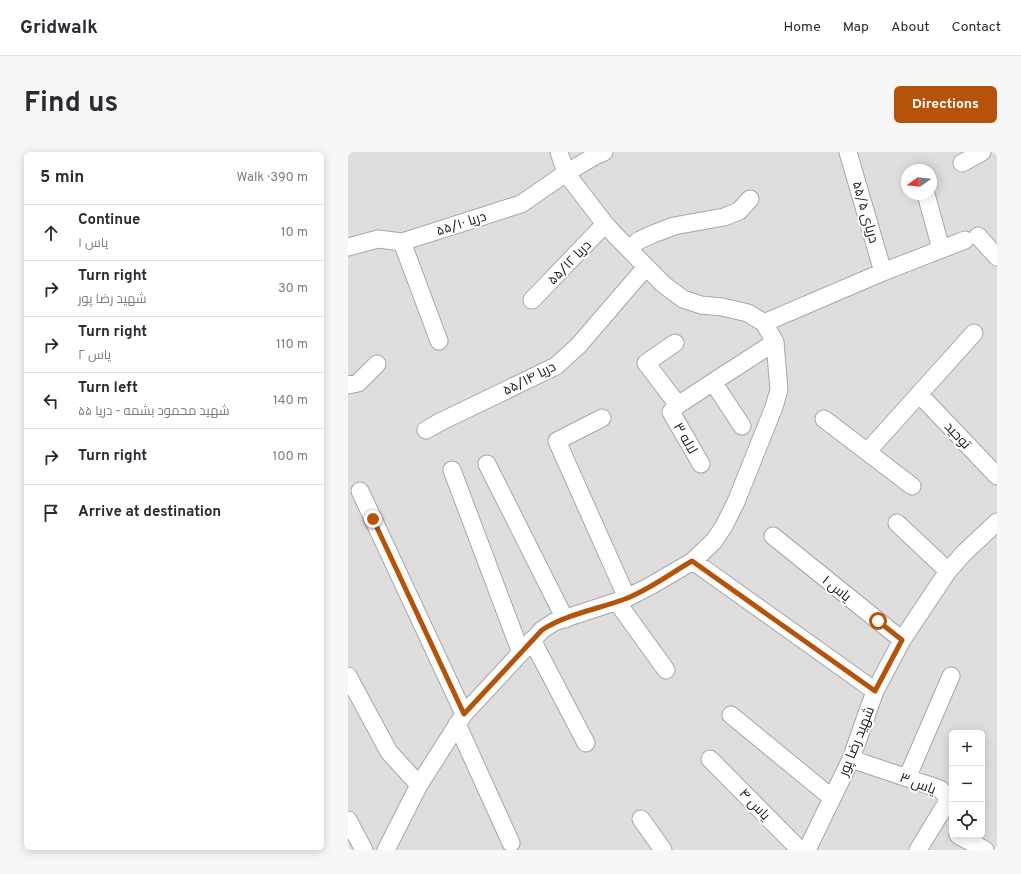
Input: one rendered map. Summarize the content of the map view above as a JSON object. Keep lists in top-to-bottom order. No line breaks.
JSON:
{"streets":{"street":["دریای ۵۵/۵","دریا ۵۵/۱۰","دریا ۵۵/۱۲","دریا ۵۵/۱۴","توحید","لاله ۳","یاس ۱","شهید رضا پور","یاس ۳","یاس ۴"]},"crossings":[["یاس ۱","شهید رضا پور"],["شهید رضا پور","یاس ۳"]],"north":"left","page":{"header":"Gridwalk","nav":["Home","Map","About","Contact"],"title":"Find us","buttons":"Directions","heading":["5 min","Walk · 390 m"],"list":[["Continue","یاس ۱","10 m"],["Turn right","شهید رضا پور","30 m"],["Turn right","یاس ۲","110 m"],["Turn left","شهید محمود بشمه - دریا ۵۵","140 m"],["Turn right","100 m"],"Arrive at destination"],"map_buttons":["+","−"]}}
